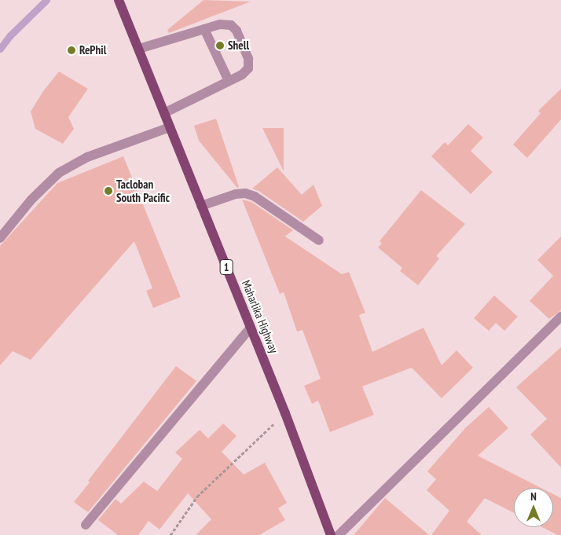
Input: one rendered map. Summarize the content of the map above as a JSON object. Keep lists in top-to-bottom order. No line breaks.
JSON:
{"streets":{"main road":["1","Maharlika Highway"]},"places":["Shell","RePhil","Tacloban South Pacific"],"north":"top"}
